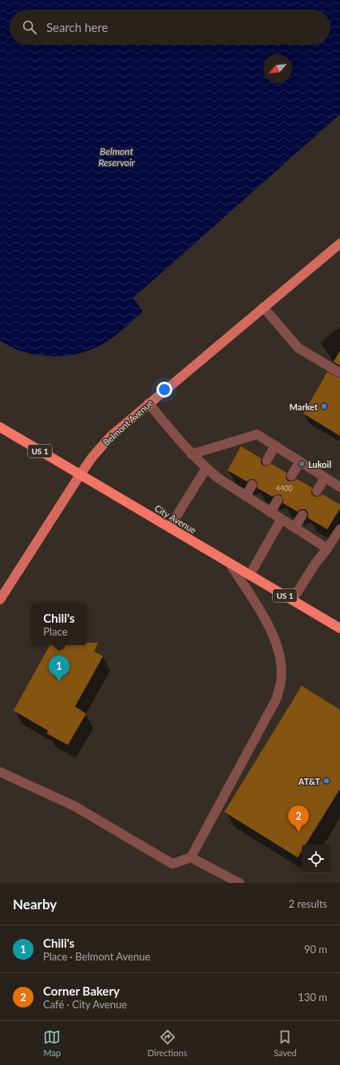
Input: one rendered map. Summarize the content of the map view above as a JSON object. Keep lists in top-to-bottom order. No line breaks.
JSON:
{"streets":{"highway":["US 1","City Avenue"],"main road":["Belmont Avenue"]},"crossings":[["Belmont Avenue","City Avenue"]],"water":["Belmont Reservoir"],"places":["Market","Lukoil","AT&T"],"house_numbers":["4400"],"north":"bottom left","page":{"search":"Search here","popup":["Chili's","Place"],"pins":["1","2"],"heading":["Nearby","2 results"],"list":[{"mark":"1","name":"Chili's","note":"Place · Belmont Avenue","value":"90 m"},{"mark":"2","name":"Corner Bakery","note":"Café · City Avenue","value":"130 m"}],"nav":["Map","Directions","Saved"]}}
